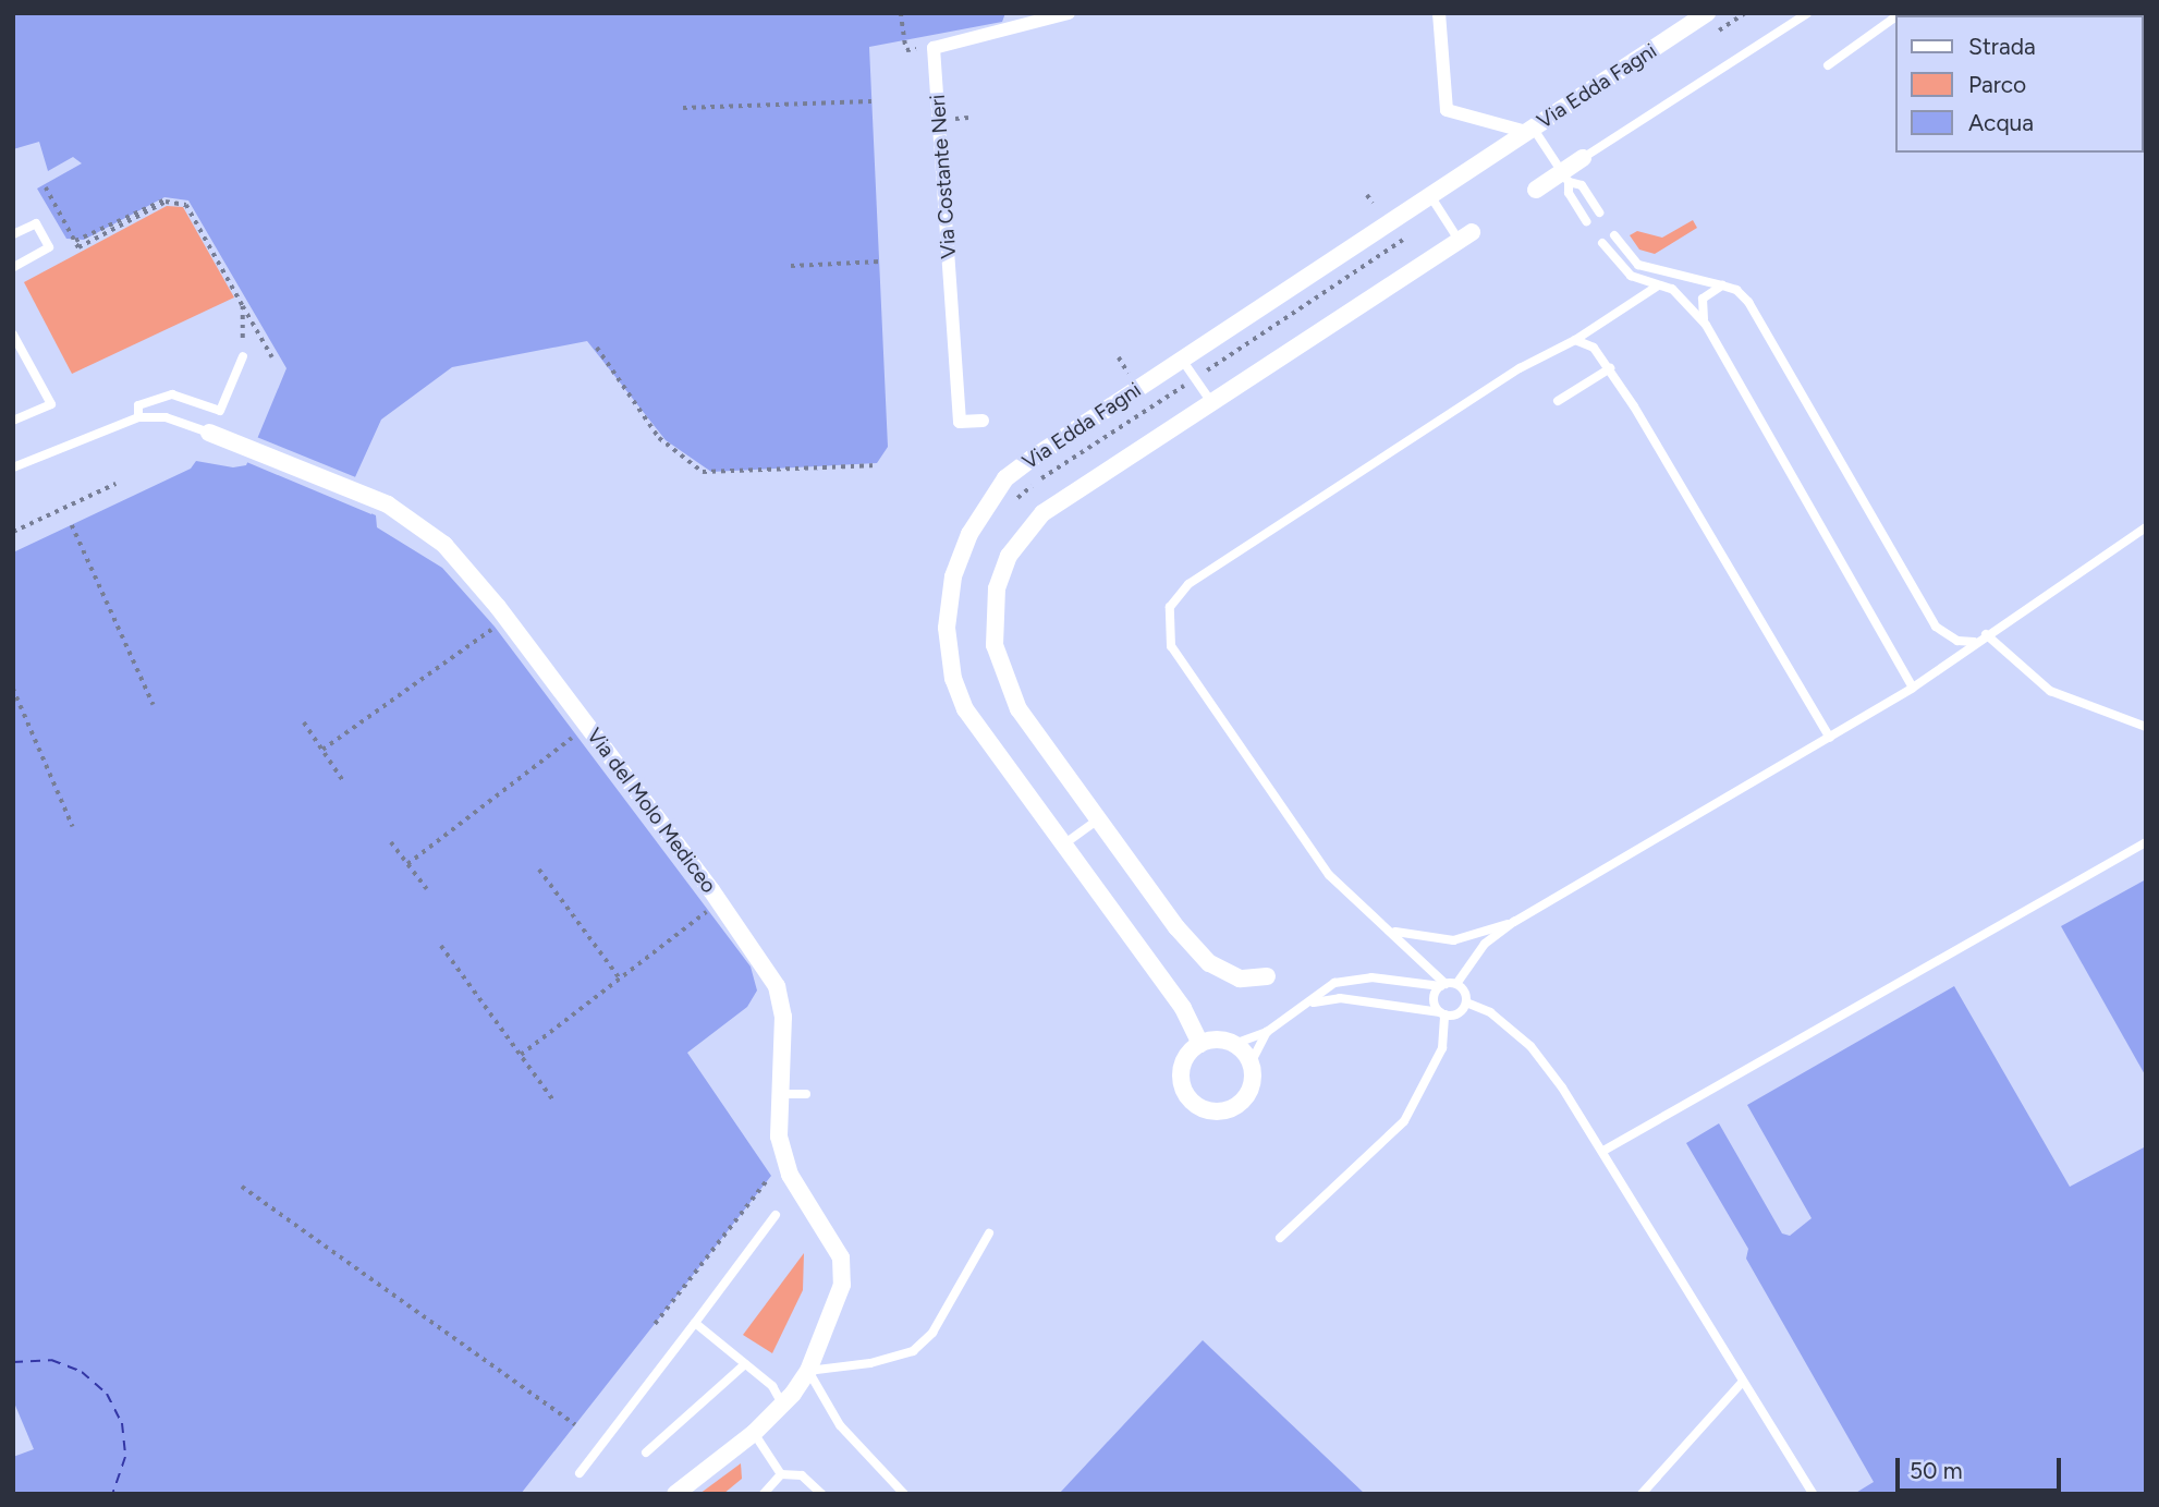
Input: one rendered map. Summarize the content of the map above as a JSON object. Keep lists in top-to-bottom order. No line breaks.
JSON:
{"streets":{"street":["Via Edda Fagni","Via Costante Neri","Via del Molo Mediceo"]},"legend":["Strada","Parco","Acqua"],"scale_bar":"50 m"}
